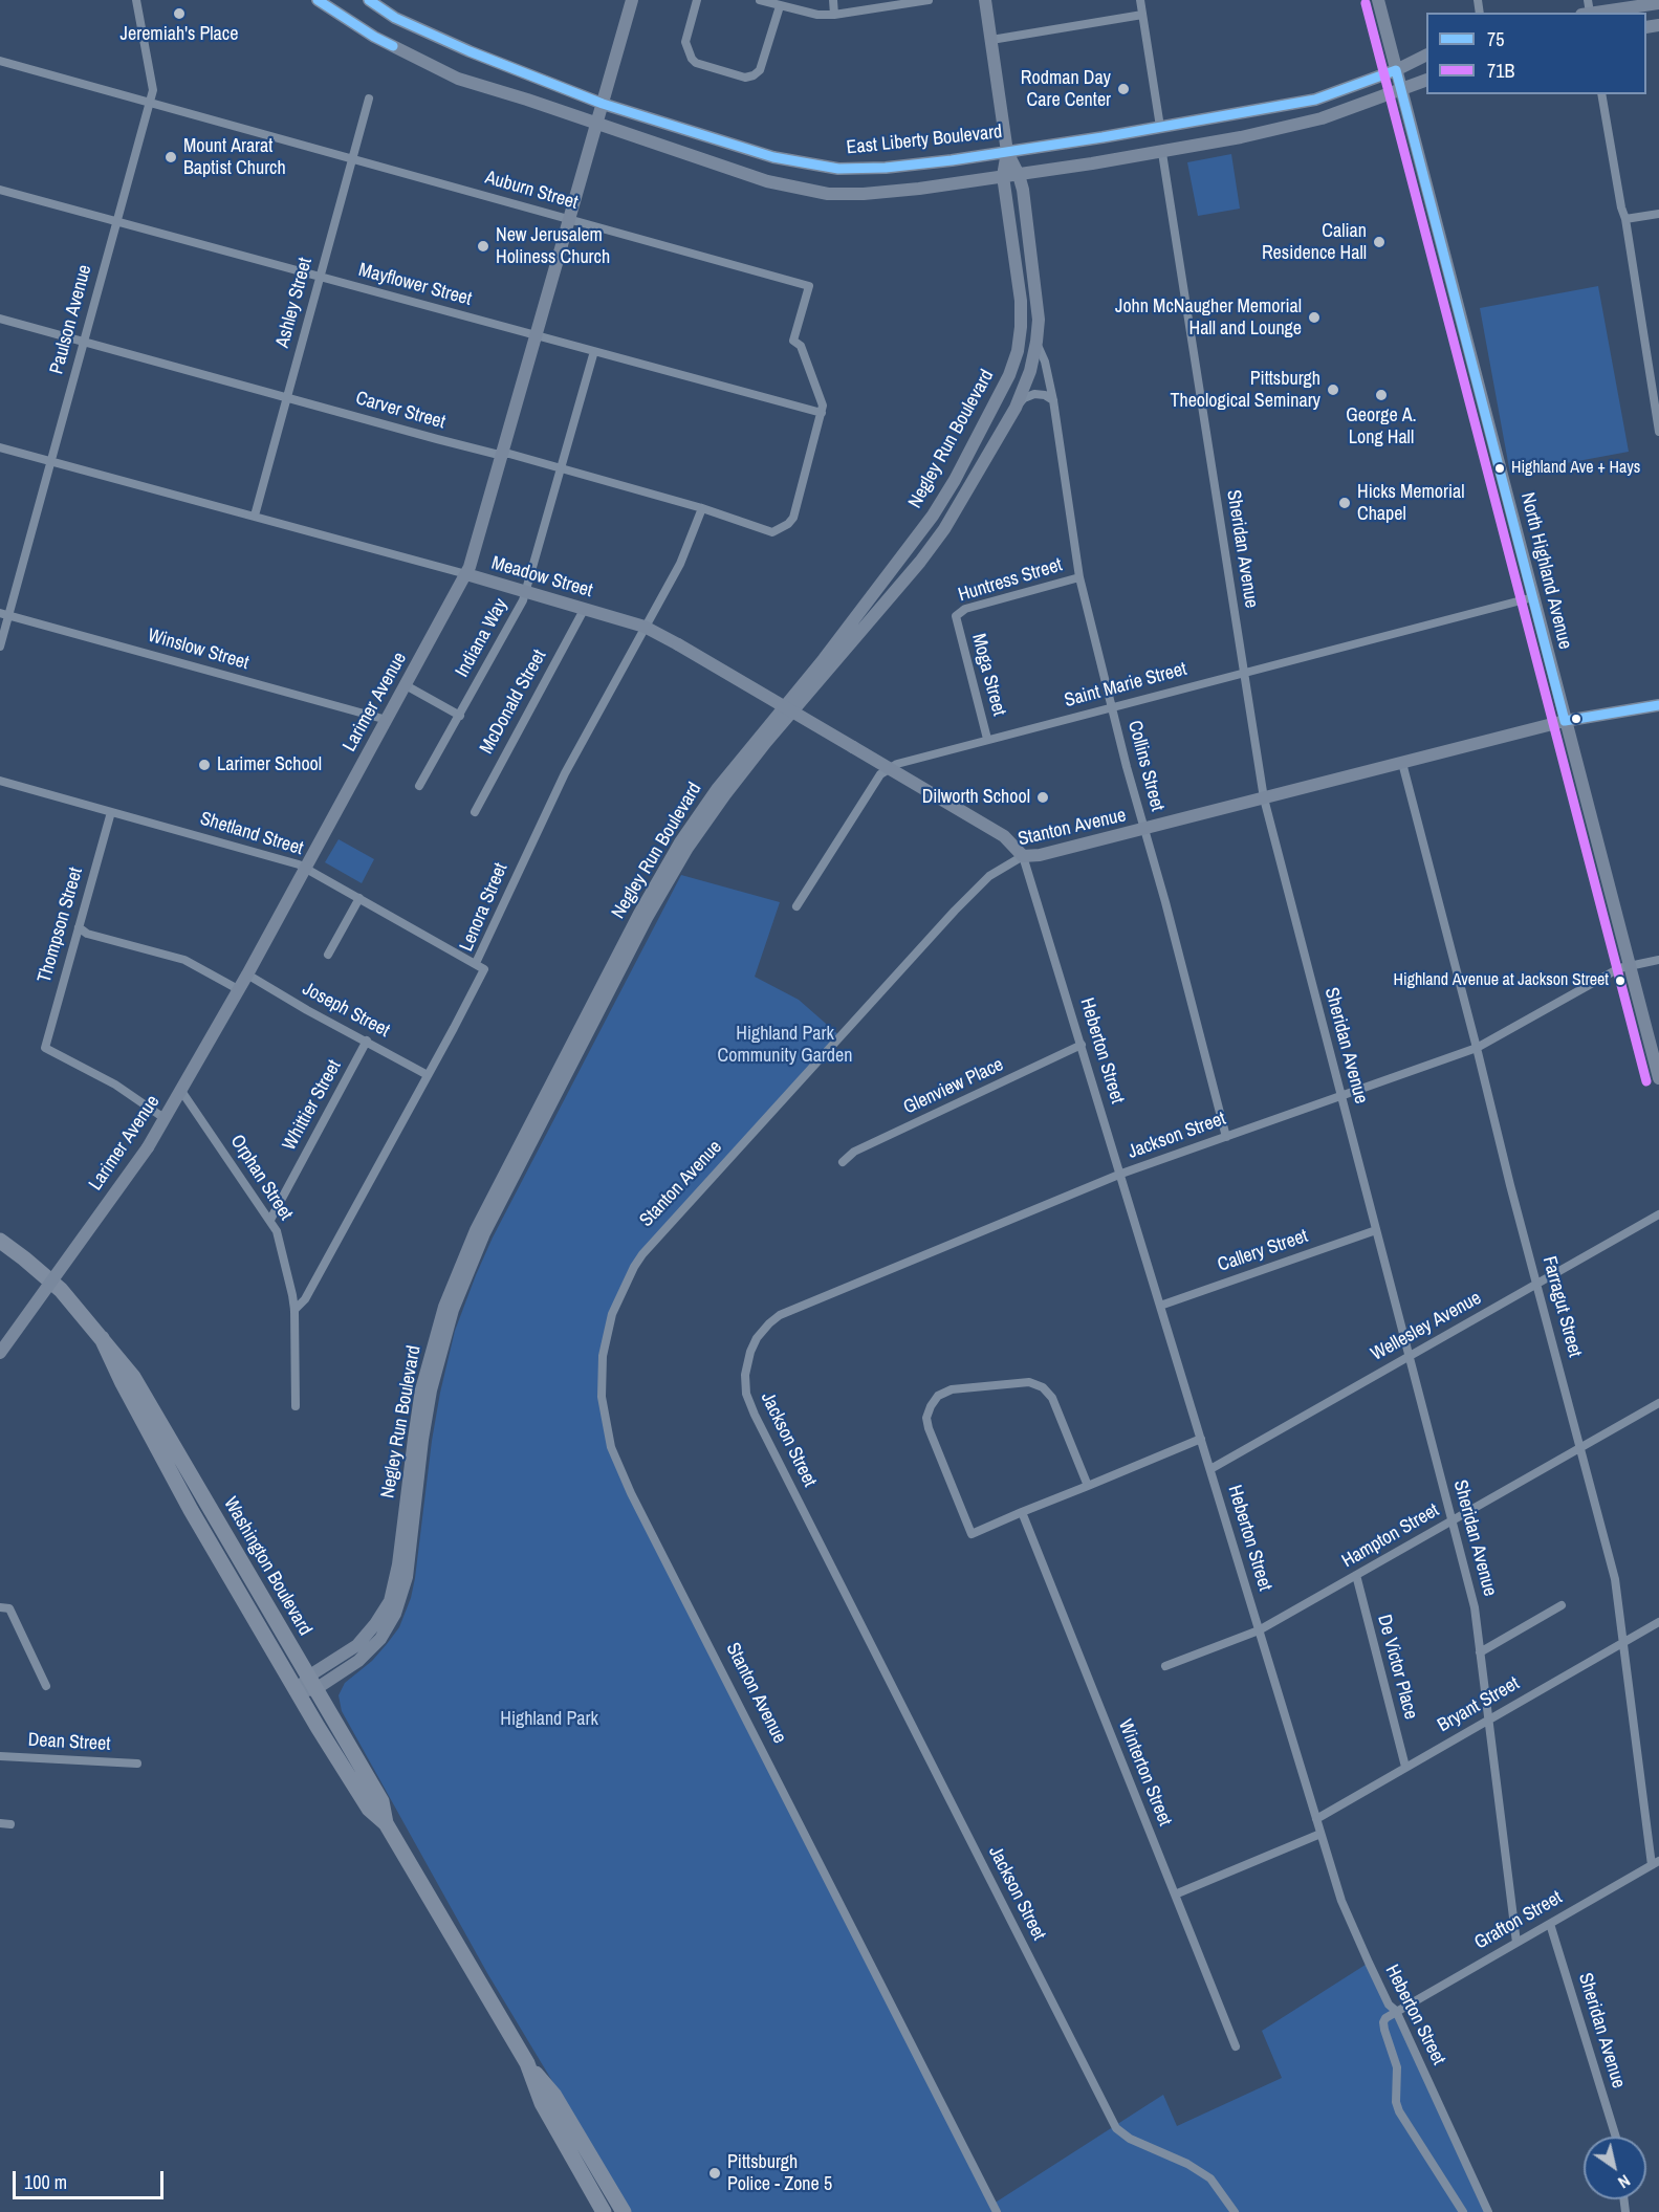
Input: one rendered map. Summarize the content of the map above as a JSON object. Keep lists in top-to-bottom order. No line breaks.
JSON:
{"streets":{"highway":["Washington Boulevard"],"main road":["East Liberty Boulevard","Negley Run Boulevard","North Highland Avenue","Meadow Street","Larimer Avenue","Stanton Avenue"],"street":["Auburn Street","Mayflower Street","Ashley Street","Paulson Avenue","Carver Street","Sheridan Avenue","Huntress Street","Indiana Way","Winslow Street","Moga Street","Saint Marie Street","McDonald Street","Collins Street","Shetland Street","Lenora Street","Thompson Street","Joseph Street","Heberton Street","Glenview Place","Whittier Street","Jackson Street","Orphan Street","Callery Street","Farragut Street","Wellesley Avenue","Hampton Street","De Victor Place","Bryant Street","Dean Street","Winterton Street","Grafton Street"]},"crossings":[["East Liberty Boulevard","Negley Run Boulevard"],["East Liberty Boulevard","North Highland Avenue"],["East Liberty Boulevard","Larimer Avenue"],["Auburn Street","Mayflower Street"],["Auburn Street","Ashley Street"],["Auburn Street","Paulson Avenue"],["Auburn Street","Carver Street"],["Auburn Street","Larimer Avenue"],["Mayflower Street","Ashley Street"],["Mayflower Street","Paulson Avenue"],["Mayflower Street","Indiana Way"],["Mayflower Street","Larimer Avenue"],["Ashley Street","Carver Street"],["Ashley Street","Meadow Street"],["Paulson Avenue","Carver Street"],["Paulson Avenue","Meadow Street"],["Paulson Avenue","Winslow Street"],["Carver Street","Indiana Way"],["Carver Street","Larimer Avenue"],["Carver Street","Lenora Street"],["Negley Run Boulevard","Collins Street"],["Negley Run Boulevard","Washington Boulevard"],["Sheridan Avenue","Saint Marie Street"],["Sheridan Avenue","Stanton Avenue"],["Sheridan Avenue","Jackson Street"],["Sheridan Avenue","Callery Street"],["Sheridan Avenue","Wellesley Avenue"],["Sheridan Avenue","Hampton Street"],["Sheridan Avenue","Bryant Street"],["Sheridan Avenue","Grafton Street"],["North Highland Avenue","Saint Marie Street"],["North Highland Avenue","Stanton Avenue"],["North Highland Avenue","Jackson Street"],["Meadow Street","Indiana Way"],["Meadow Street","Saint Marie Street"],["Meadow Street","Larimer Avenue"],["Meadow Street","McDonald Street"],["Meadow Street","Stanton Avenue"],["Meadow Street","Lenora Street"],["Meadow Street","Heberton Street"],["Huntress Street","Moga Street"],["Huntress Street","Collins Street"],["Winslow Street","Larimer Avenue"],["Moga Street","Saint Marie Street"],["Saint Marie Street","Collins Street"],["Larimer Avenue","Shetland Street"],["Larimer Avenue","Thompson Street"],["Larimer Avenue","Joseph Street"],["Larimer Avenue","Orphan Street"],["Collins Street","Stanton Avenue"],["Collins Street","Jackson Street"],["Stanton Avenue","Heberton Street"],["Stanton Avenue","Farragut Street"],["Shetland Street","Lenora Street"],["Shetland Street","Thompson Street"],["Lenora Street","Joseph Street"],["Lenora Street","Orphan Street"],["Joseph Street","Whittier Street"],["Heberton Street","Glenview Place"],["Heberton Street","Jackson Street"],["Heberton Street","Callery Street"],["Heberton Street","Wellesley Avenue"],["Heberton Street","Hampton Street"],["Heberton Street","Bryant Street"],["Heberton Street","Grafton Street"],["Whittier Street","Orphan Street"],["Jackson Street","Farragut Street"],["Farragut Street","Wellesley Avenue"],["Farragut Street","Hampton Street"],["Farragut Street","Bryant Street"],["Farragut Street","Grafton Street"],["Hampton Street","De Victor Place"],["De Victor Place","Bryant Street"]],"parks":["Highland Park Community Garden","Highland Park"],"places":["Jeremiah's Place","Rodman Day Care Center","Mount Ararat Baptist Church","Calian Residence Hall","New Jerusalem Holiness Church","John McNaugher Memorial Hall and Lounge","Pittsburgh Theological Seminary","George A. Long Hall","Highland Ave + Hays","Hicks Memorial Chapel","Larimer School","Dilworth School","Highland Avenue at Jackson Street","Pittsburgh Police - Zone 5"],"lines":["transit line 75","transit line 71B"],"legend":["75","71B"],"scale_bar":"100 m","north":"bottom right"}
